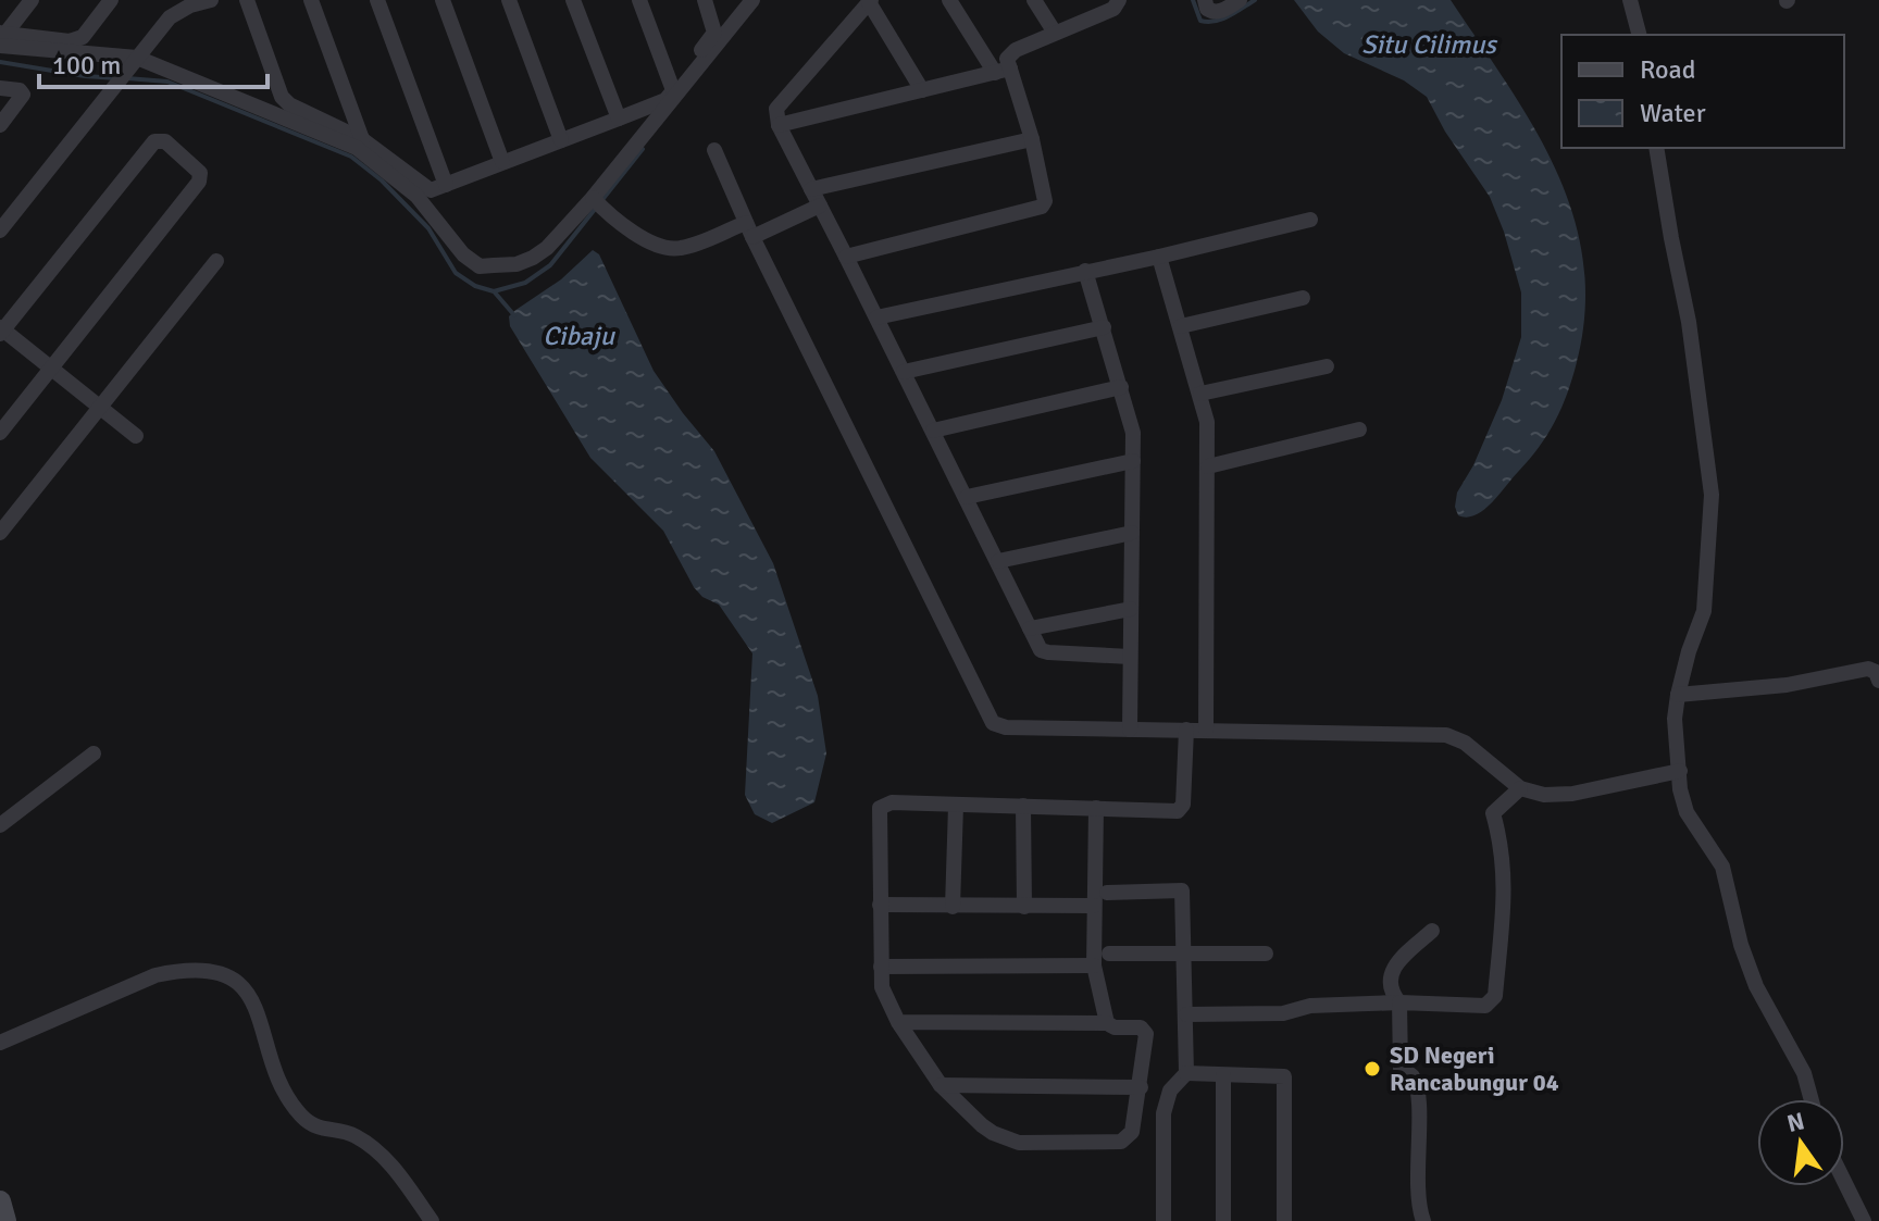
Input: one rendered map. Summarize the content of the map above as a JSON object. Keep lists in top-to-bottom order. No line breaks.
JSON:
{"water":["Situ Cilimus","Cibaju"],"places":["SD Negeri Rancabungur 04"],"legend":["Road","Water"],"scale_bar":"100 m","north":"top"}
